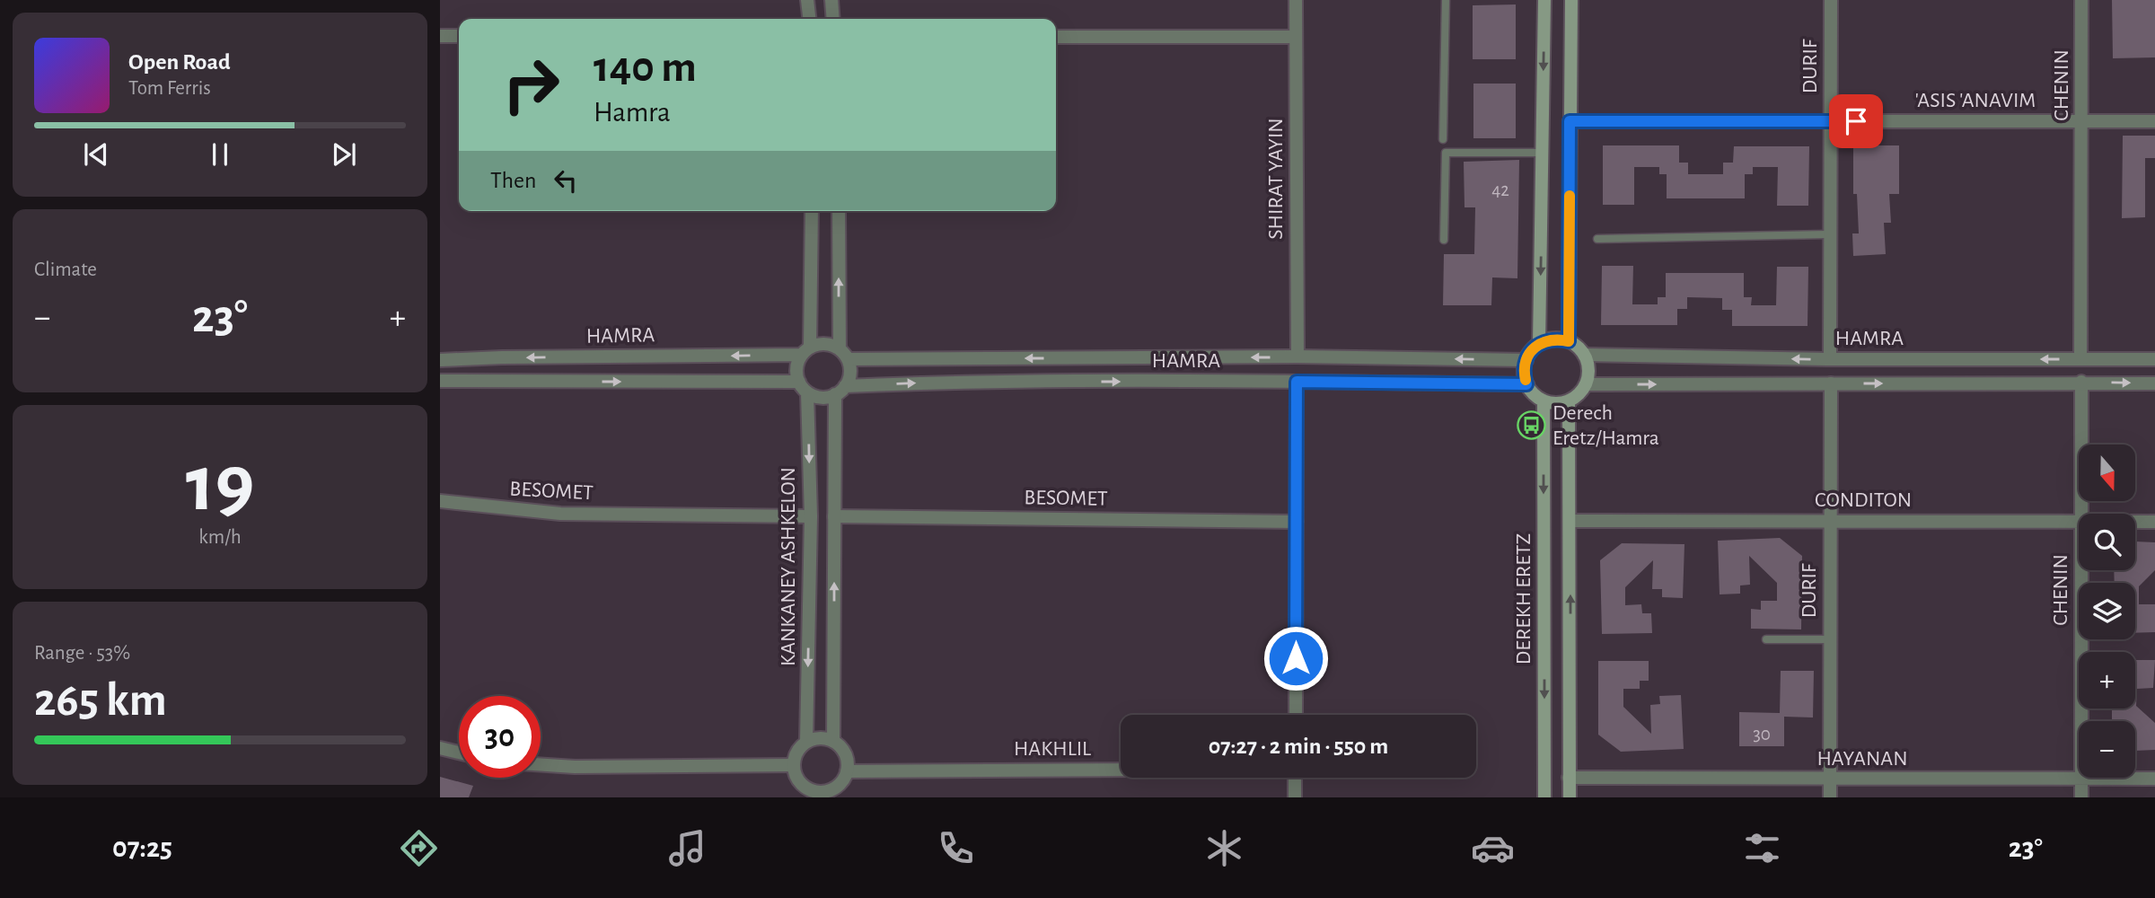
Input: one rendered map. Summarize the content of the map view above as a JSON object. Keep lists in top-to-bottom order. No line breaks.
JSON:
{"streets":{"main road":["DEREKH ERETZ"],"street":["DURIF","CHENIN","'ASIS 'ANAVIM","SHIRAT YAYIN","HAMRA","BESOMET","CONDITON","KANKANEY ASHKELON","HAKHLIL","HAYANAN"]},"crossings":[["DURIF","'ASIS 'ANAVIM"],["DURIF","HAMRA"],["DURIF","CONDITON"],["DURIF","HAYANAN"],["CHENIN","'ASIS 'ANAVIM"],["CHENIN","HAMRA"],["CHENIN","HAYANAN"],["SHIRAT YAYIN","HAMRA"],["HAMRA","KANKANEY ASHKELON"],["HAMRA","DEREKH ERETZ"],["BESOMET","KANKANEY ASHKELON"],["CONDITON","DEREKH ERETZ"],["KANKANEY ASHKELON","HAKHLIL"],["DEREKH ERETZ","HAYANAN"]],"places":{"bus stop":["Derech Eretz/Hamra"]},"house_numbers":["42","30"],"north":"bottom","page":{"turn":["140 m","Hamra"],"song":["Open Road","Tom Ferris"],"then":"Then","tile":["Climate",["19","km/h"],["Range · 53%","265 km"]],"heat":["−","23°","+"],"map_buttons":["+","−"],"limit":"30","trip":"07:27 · 2 min · 550 m","tabs":["07:25","23°"]}}
